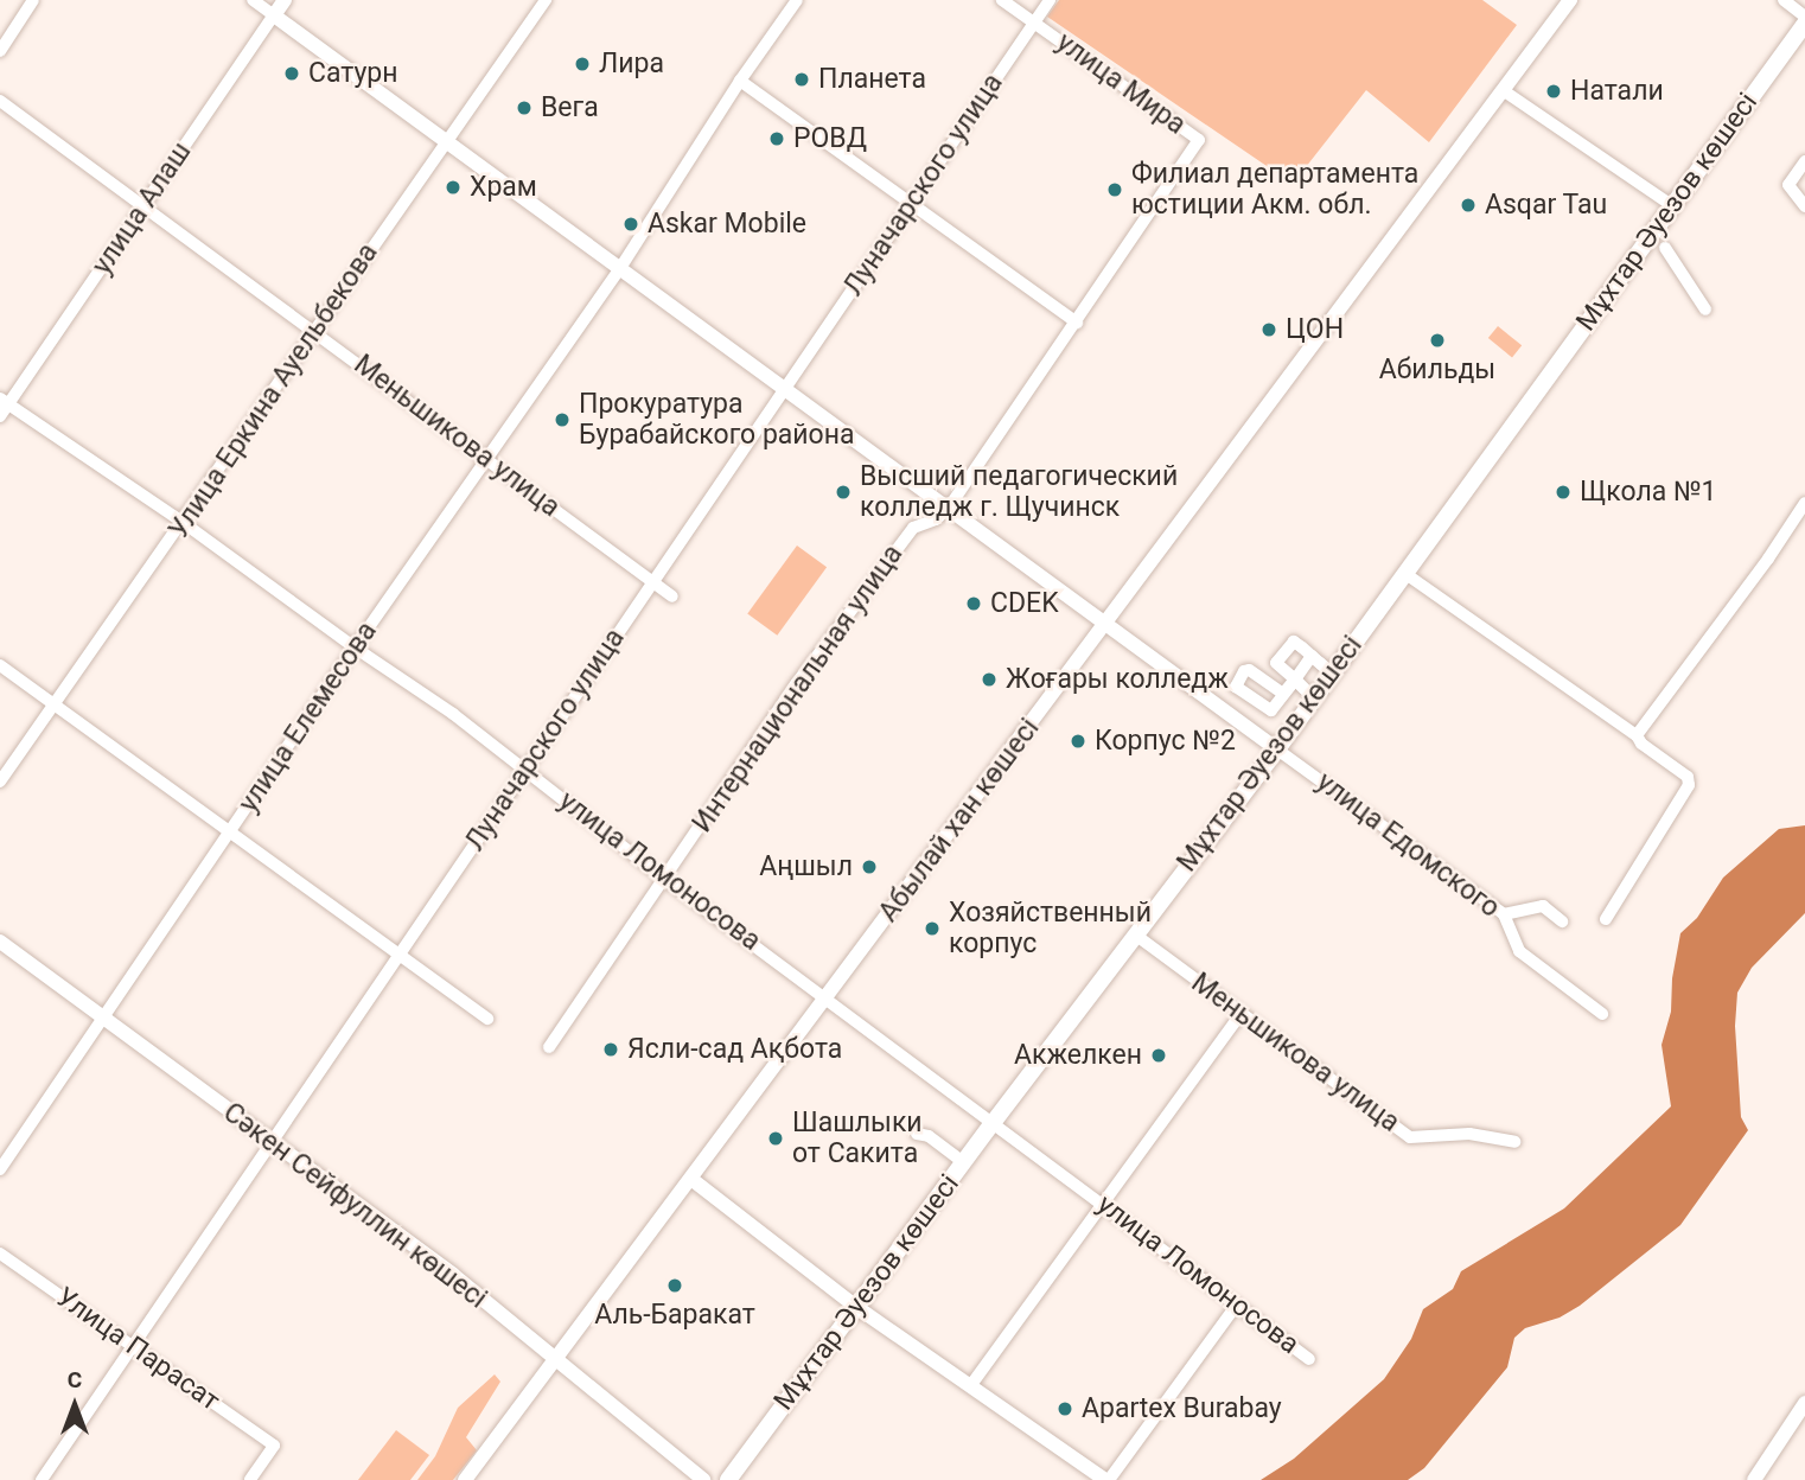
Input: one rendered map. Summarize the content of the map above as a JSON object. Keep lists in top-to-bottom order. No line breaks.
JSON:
{"streets":{"main road":["Мұхтар Әуезов көшесі"],"street":["улица Мира","Луначарского улица","улица Алаш","Улица Еркина Ауельбекова","Меньшикова улица","Интернациональная улица","улица Елемесова","Абылай хан көшесі","улица Едомского","улица Ломоносова","Сәкен Сейфуллин көшесі","Улица Парасат"]},"crossings":[["улица Мира","Луначарского улица"],["улица Мира","Интернациональная улица"],["Луначарского улица","Меньшикова улица"],["Луначарского улица","улица Ломоносова"],["Луначарского улица","Сәкен Сейфуллин көшесі"],["Луначарского улица","Улица Парасат"],["улица Алаш","Меньшикова улица"],["улица Алаш","улица Ломоносова"],["Мұхтар Әуезов көшесі","Меньшикова улица"],["Мұхтар Әуезов көшесі","улица Едомского"],["Мұхтар Әуезов көшесі","улица Ломоносова"],["Улица Еркина Ауельбекова","Меньшикова улица"],["Улица Еркина Ауельбекова","улица Ломоносова"],["Меньшикова улица","улица Елемесова"],["Интернациональная улица","улица Ломоносова"],["улица Елемесова","улица Ломоносова"],["улица Елемесова","Сәкен Сейфуллин көшесі"],["Абылай хан көшесі","улица Ломоносова"],["Абылай хан көшесі","Сәкен Сейфуллин көшесі"]],"places":["Лира","Сатурн","Планета","Натали","Вега","РОВД","Храм","Филиал департамента юстиции Акм. обл.","Asqar Tau","Askar Mobile","ЦОН","Абильды","Прокуратура Бурабайского района","Высший педагогический колледж г. Щучинск","Щкола №1","CDEK","Жоғары колледж","Корпус №2","Аңшыл","Хозяйственный корпус","Ясли-сад Ақбота","Акжелкен","Шашлыки от Сакита","Аль-Баракат","Apartex Burabay"],"north":"top"}
